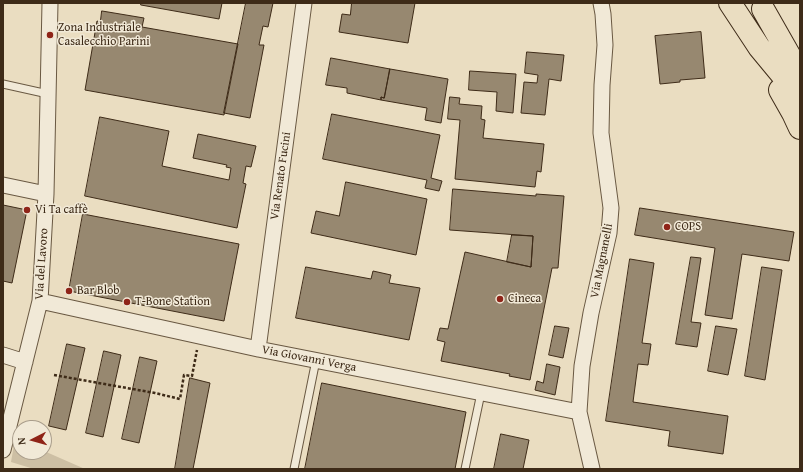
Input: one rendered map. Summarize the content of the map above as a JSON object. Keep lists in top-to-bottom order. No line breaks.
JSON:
{"streets":{"street":["Via Renato Fucini","Via Magnanelli","Via del Lavoro","Via Giovanni Verga"]},"crossings":[["Via Renato Fucini","Via Giovanni Verga"],["Via Magnanelli","Via Giovanni Verga"],["Via del Lavoro","Via Giovanni Verga"]],"places":["Zona Industriale Casalecchio Parini","Vi Ta caffè","COPS","Bar Blob","Cineca","T-Bone Station"],"north":"left"}
